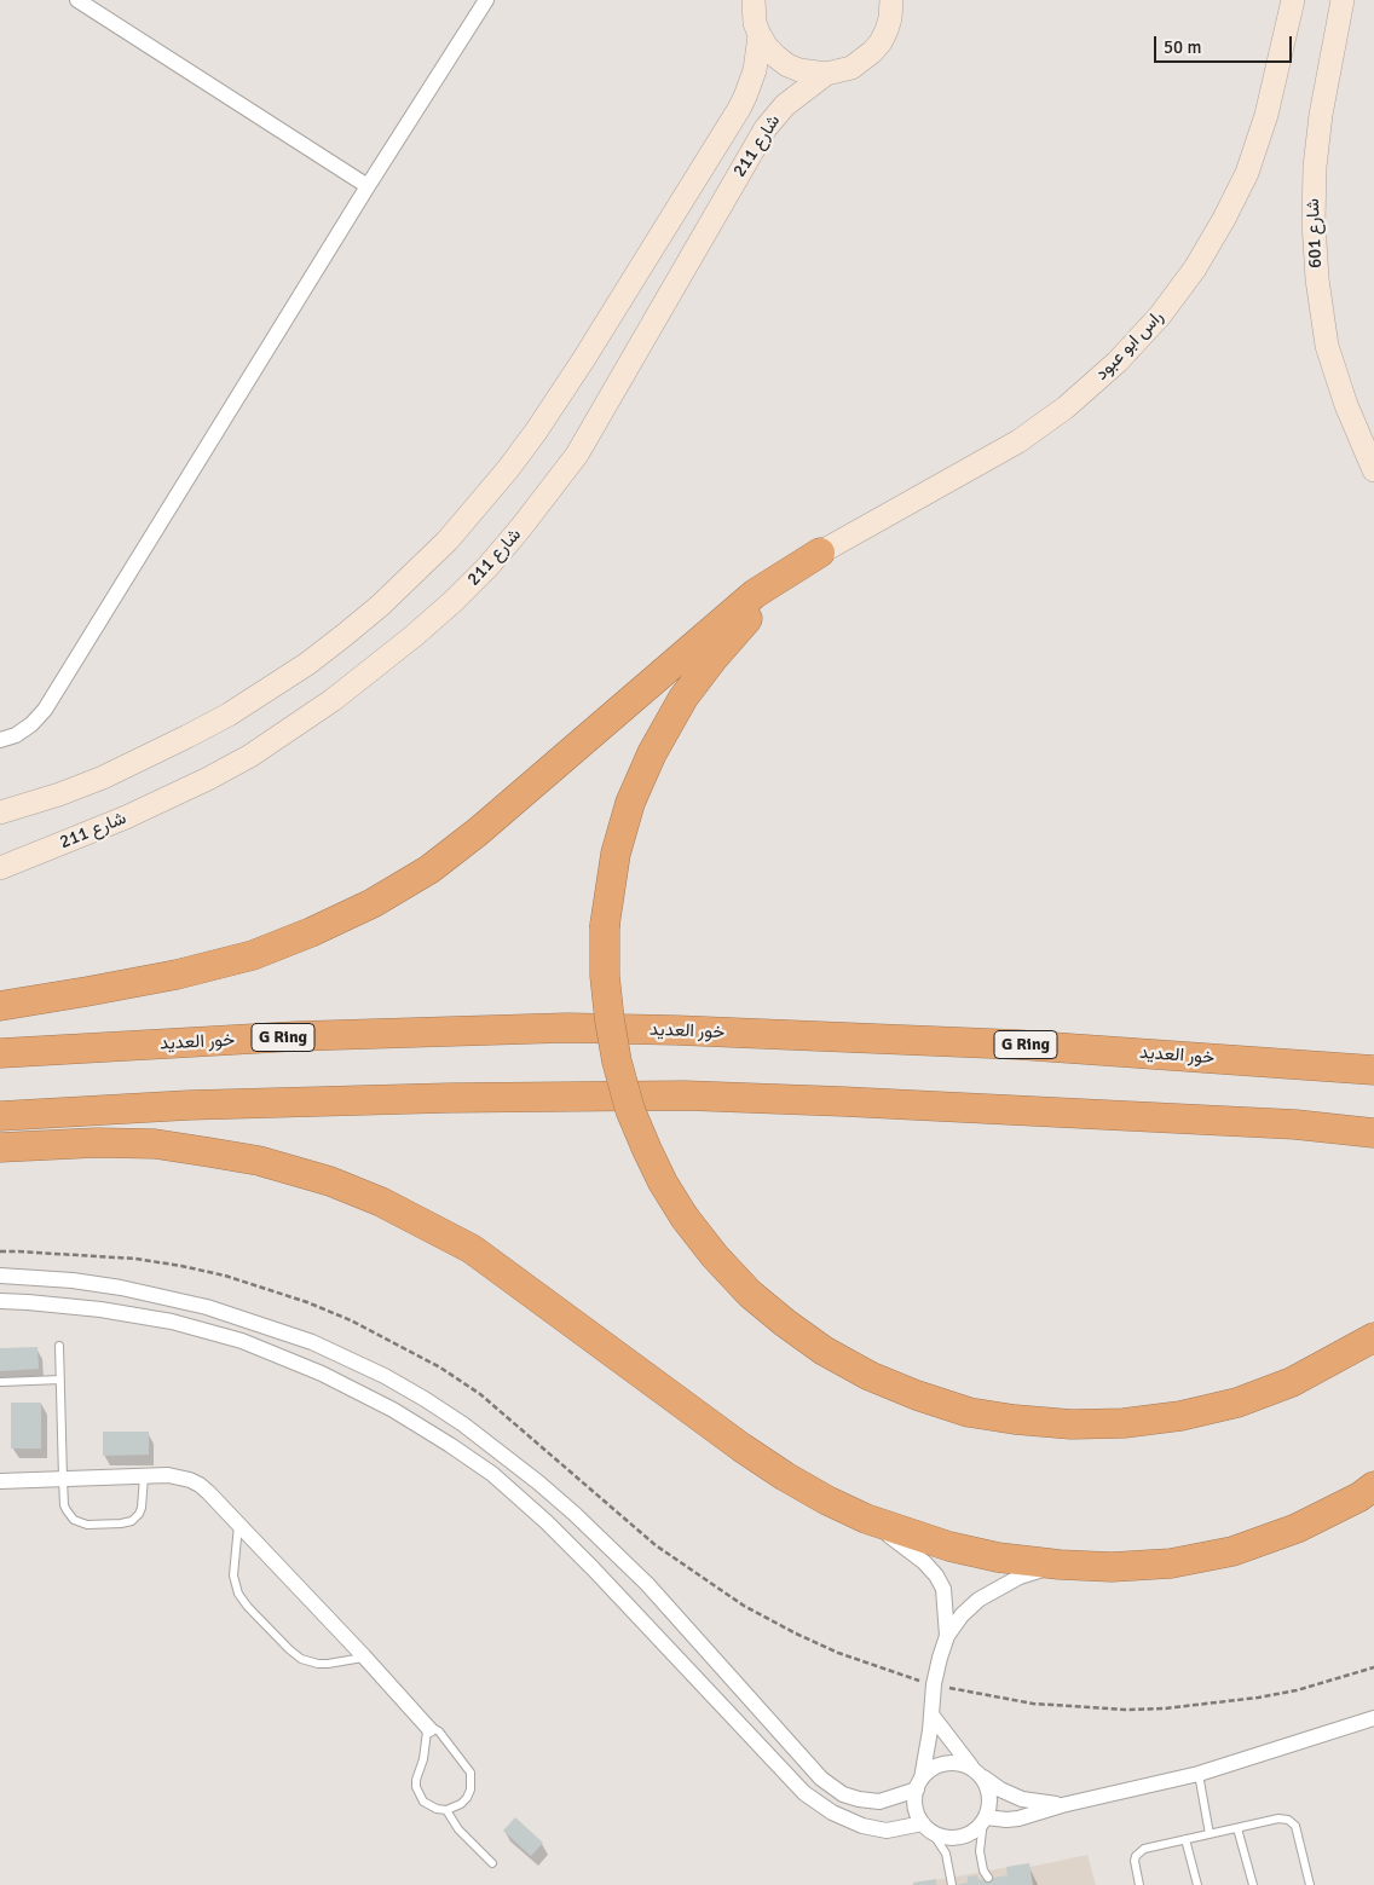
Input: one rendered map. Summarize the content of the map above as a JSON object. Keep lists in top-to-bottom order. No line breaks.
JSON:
{"streets":{"highway":["خور العديد","G Ring"],"main road":["شارع 211","شارع 601","راس ابو عبود"]},"scale_bar":"50 m"}
